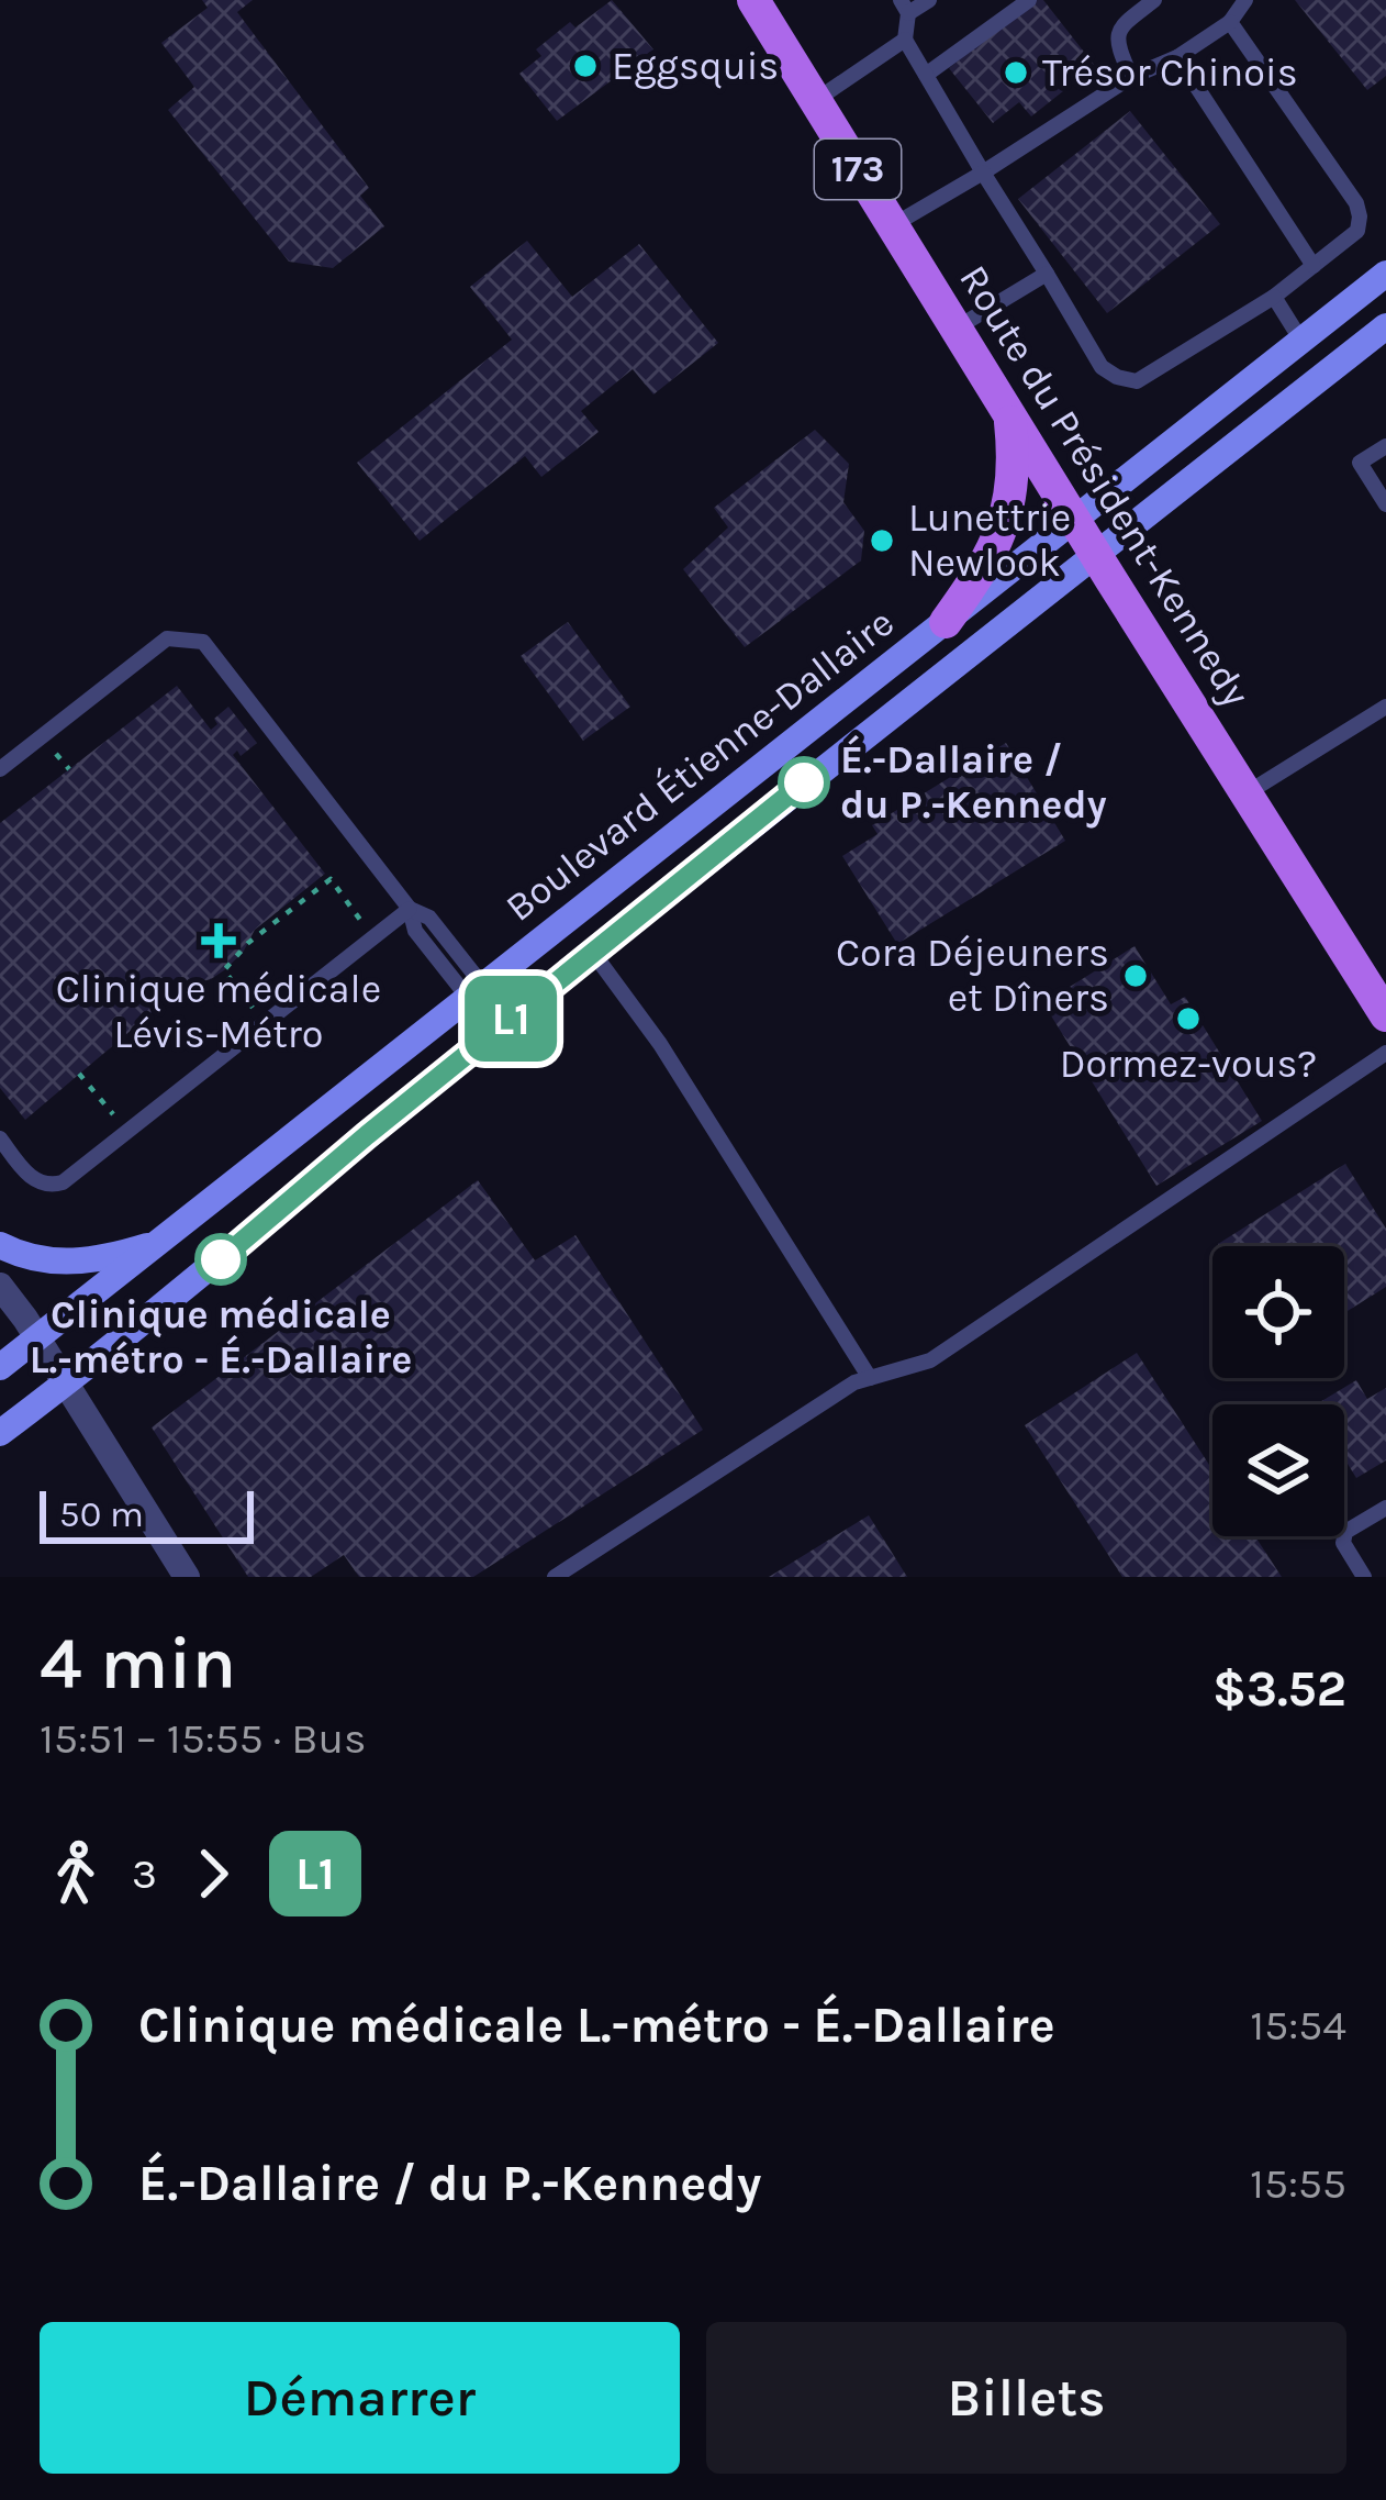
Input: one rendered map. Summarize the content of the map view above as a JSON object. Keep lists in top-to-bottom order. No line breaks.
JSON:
{"streets":{"main road":["173","Route du Président-Kennedy"],"street":["Boulevard Étienne-Dallaire"]},"crossings":[["Route du Président-Kennedy","Boulevard Étienne-Dallaire"]],"places":{"other":["Eggsquis","Trésor Chinois","Lunettrie Newlook","É.-Dallaire / du P.-Kennedy","Cora Déjeuners et Dîners","Dormez-vous?","Clinique médicale L.-métro - É.-Dallaire"],"health":["Clinique médicale Lévis-Métro"]},"lines":["bus line L1"],"scale_bar":"50 m","page":{"on_map":"L1","scale":"50 m","heading":["4 min","15:51 – 15:55 · Bus","$3.52"],"legs":["3","L1"],"list":[{"name":"Clinique médicale L.-métro - É.-Dallaire","value":"15:54"},{"name":"É.-Dallaire / du P.-Kennedy","value":"15:55"}],"buttons":["Démarrer","Billets"]}}
